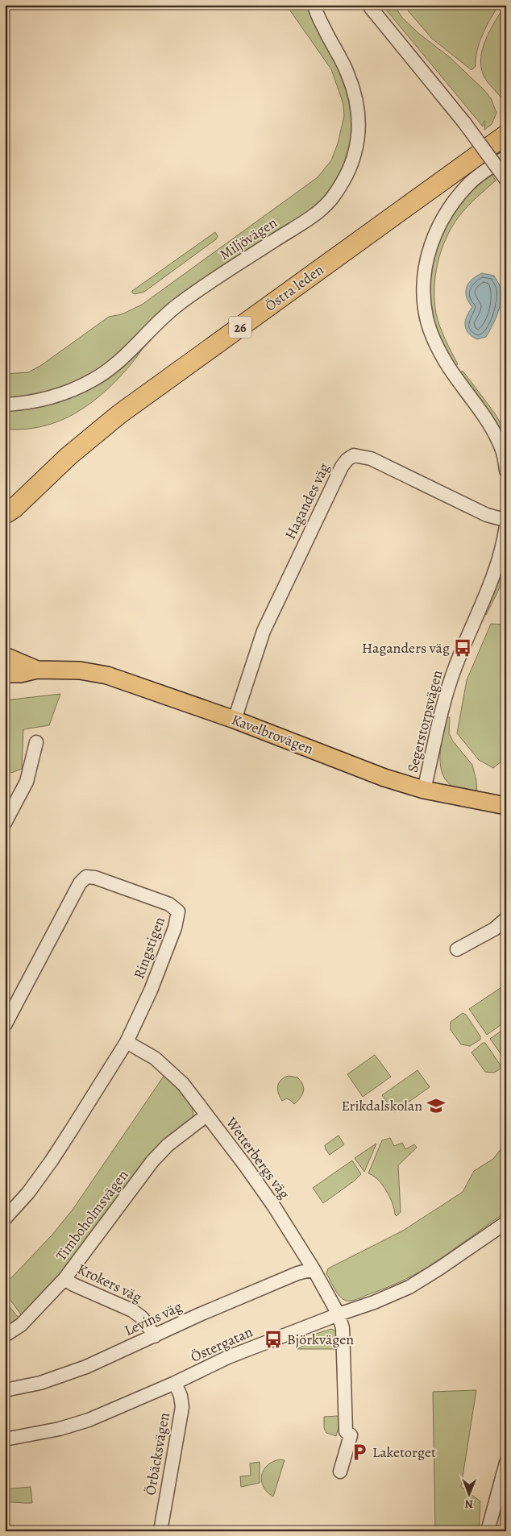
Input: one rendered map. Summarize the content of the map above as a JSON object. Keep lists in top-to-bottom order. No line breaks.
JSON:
{"streets":{"highway":["Östra leden","26"],"main road":["Kavelbrovägen"],"street":["Miljövägen","Hagandes väg","Segerstorpsvägen","Ringstigen","Wetterbergs väg","Timboholmsvägen","Krokers väg","Levins väg","Östergatan","Örbäcksvägen"]},"crossings":[["Hagandes väg","Kavelbrovägen"],["Segerstorpsvägen","Kavelbrovägen"],["Ringstigen","Wetterbergs väg"],["Wetterbergs väg","Timboholmsvägen"],["Wetterbergs väg","Levins väg"],["Wetterbergs väg","Östergatan"],["Timboholmsvägen","Krokers väg"],["Krokers väg","Levins väg"],["Östergatan","Örbäcksvägen"]],"places":{"bus stop":["Haganders väg","Björkvägen"],"school or university":["Erikdalskolan"],"parking":["Laketorget"]},"north":"bottom"}
